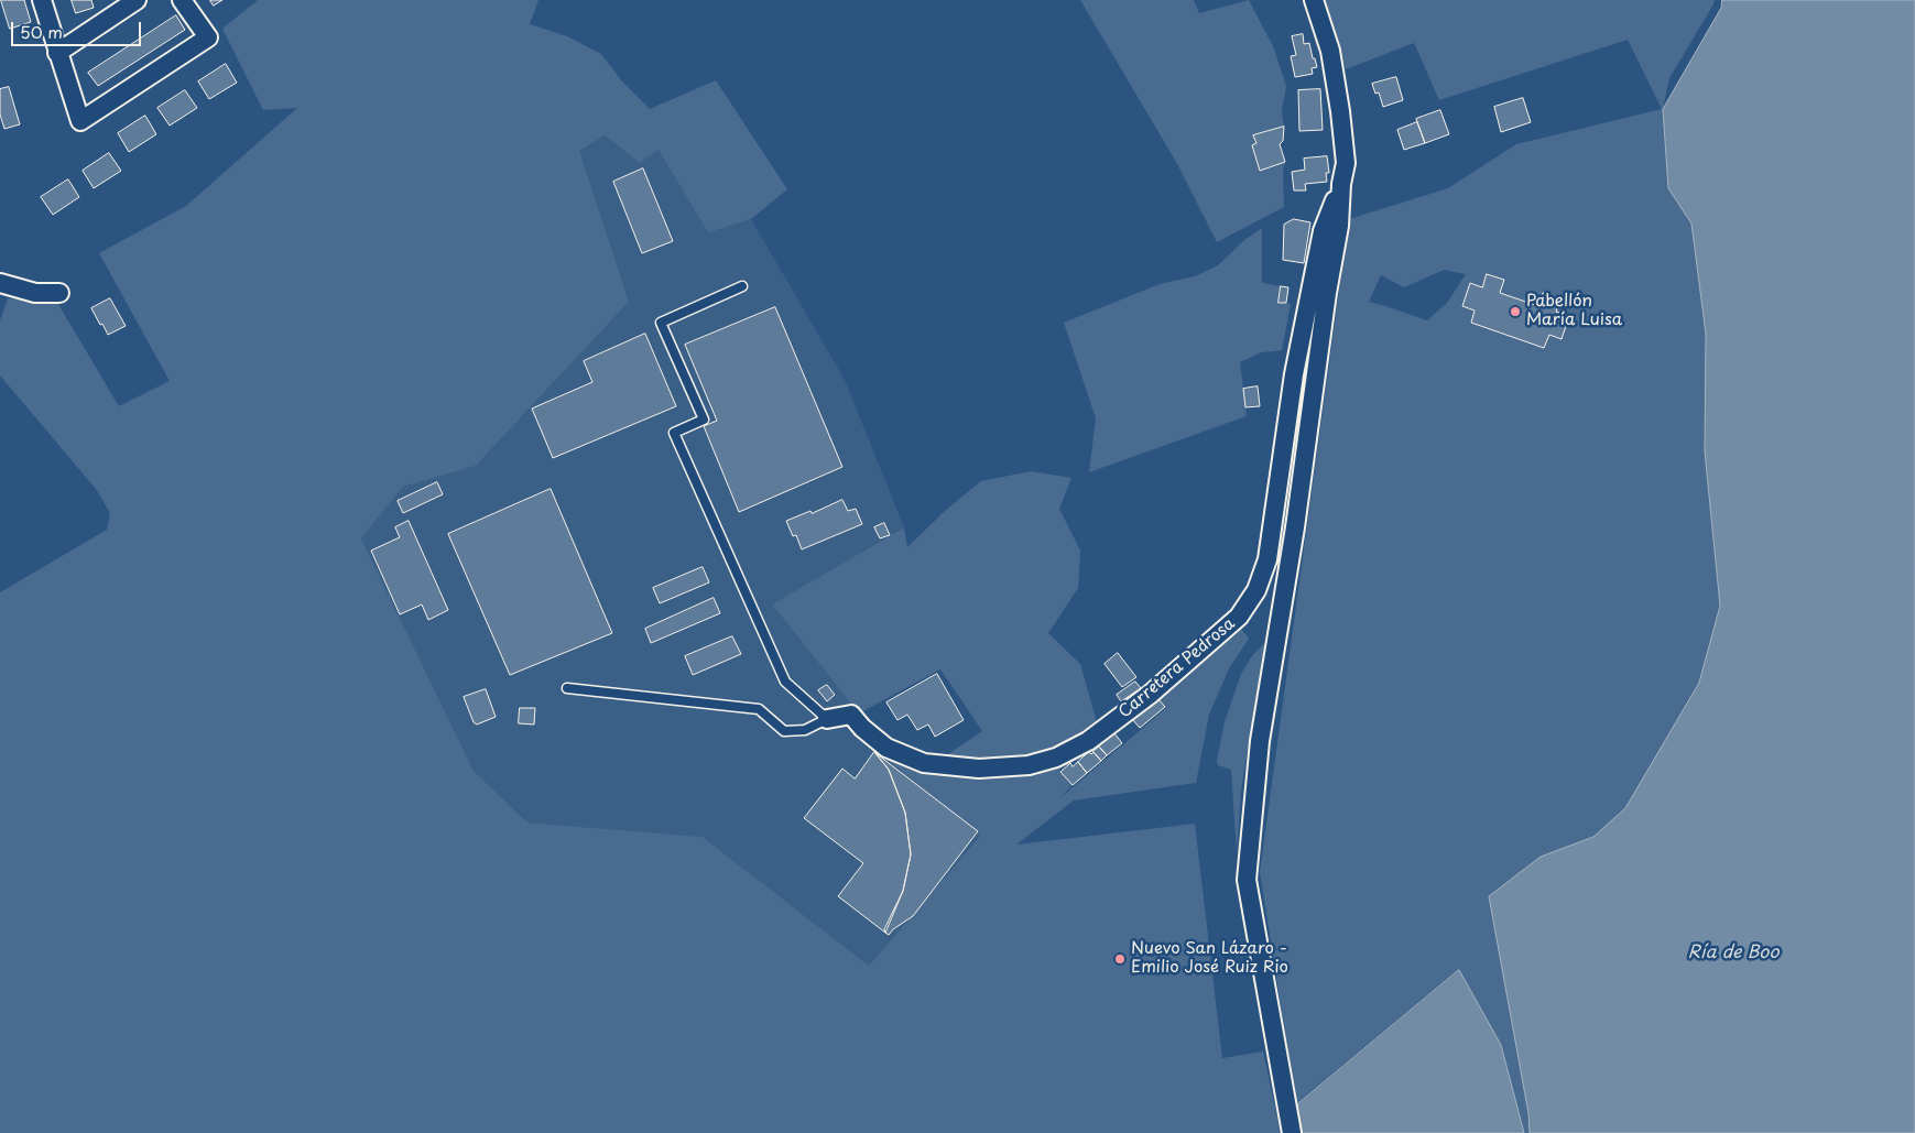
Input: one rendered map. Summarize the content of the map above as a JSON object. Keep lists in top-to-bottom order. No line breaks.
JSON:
{"streets":{"street":["Carretera Pedrosa"]},"water":["Ría de Boo"],"places":["Pabellón María Luisa","Nuevo San Lázaro - Emilio José Ruiz Rio"],"scale_bar":"50 m"}
